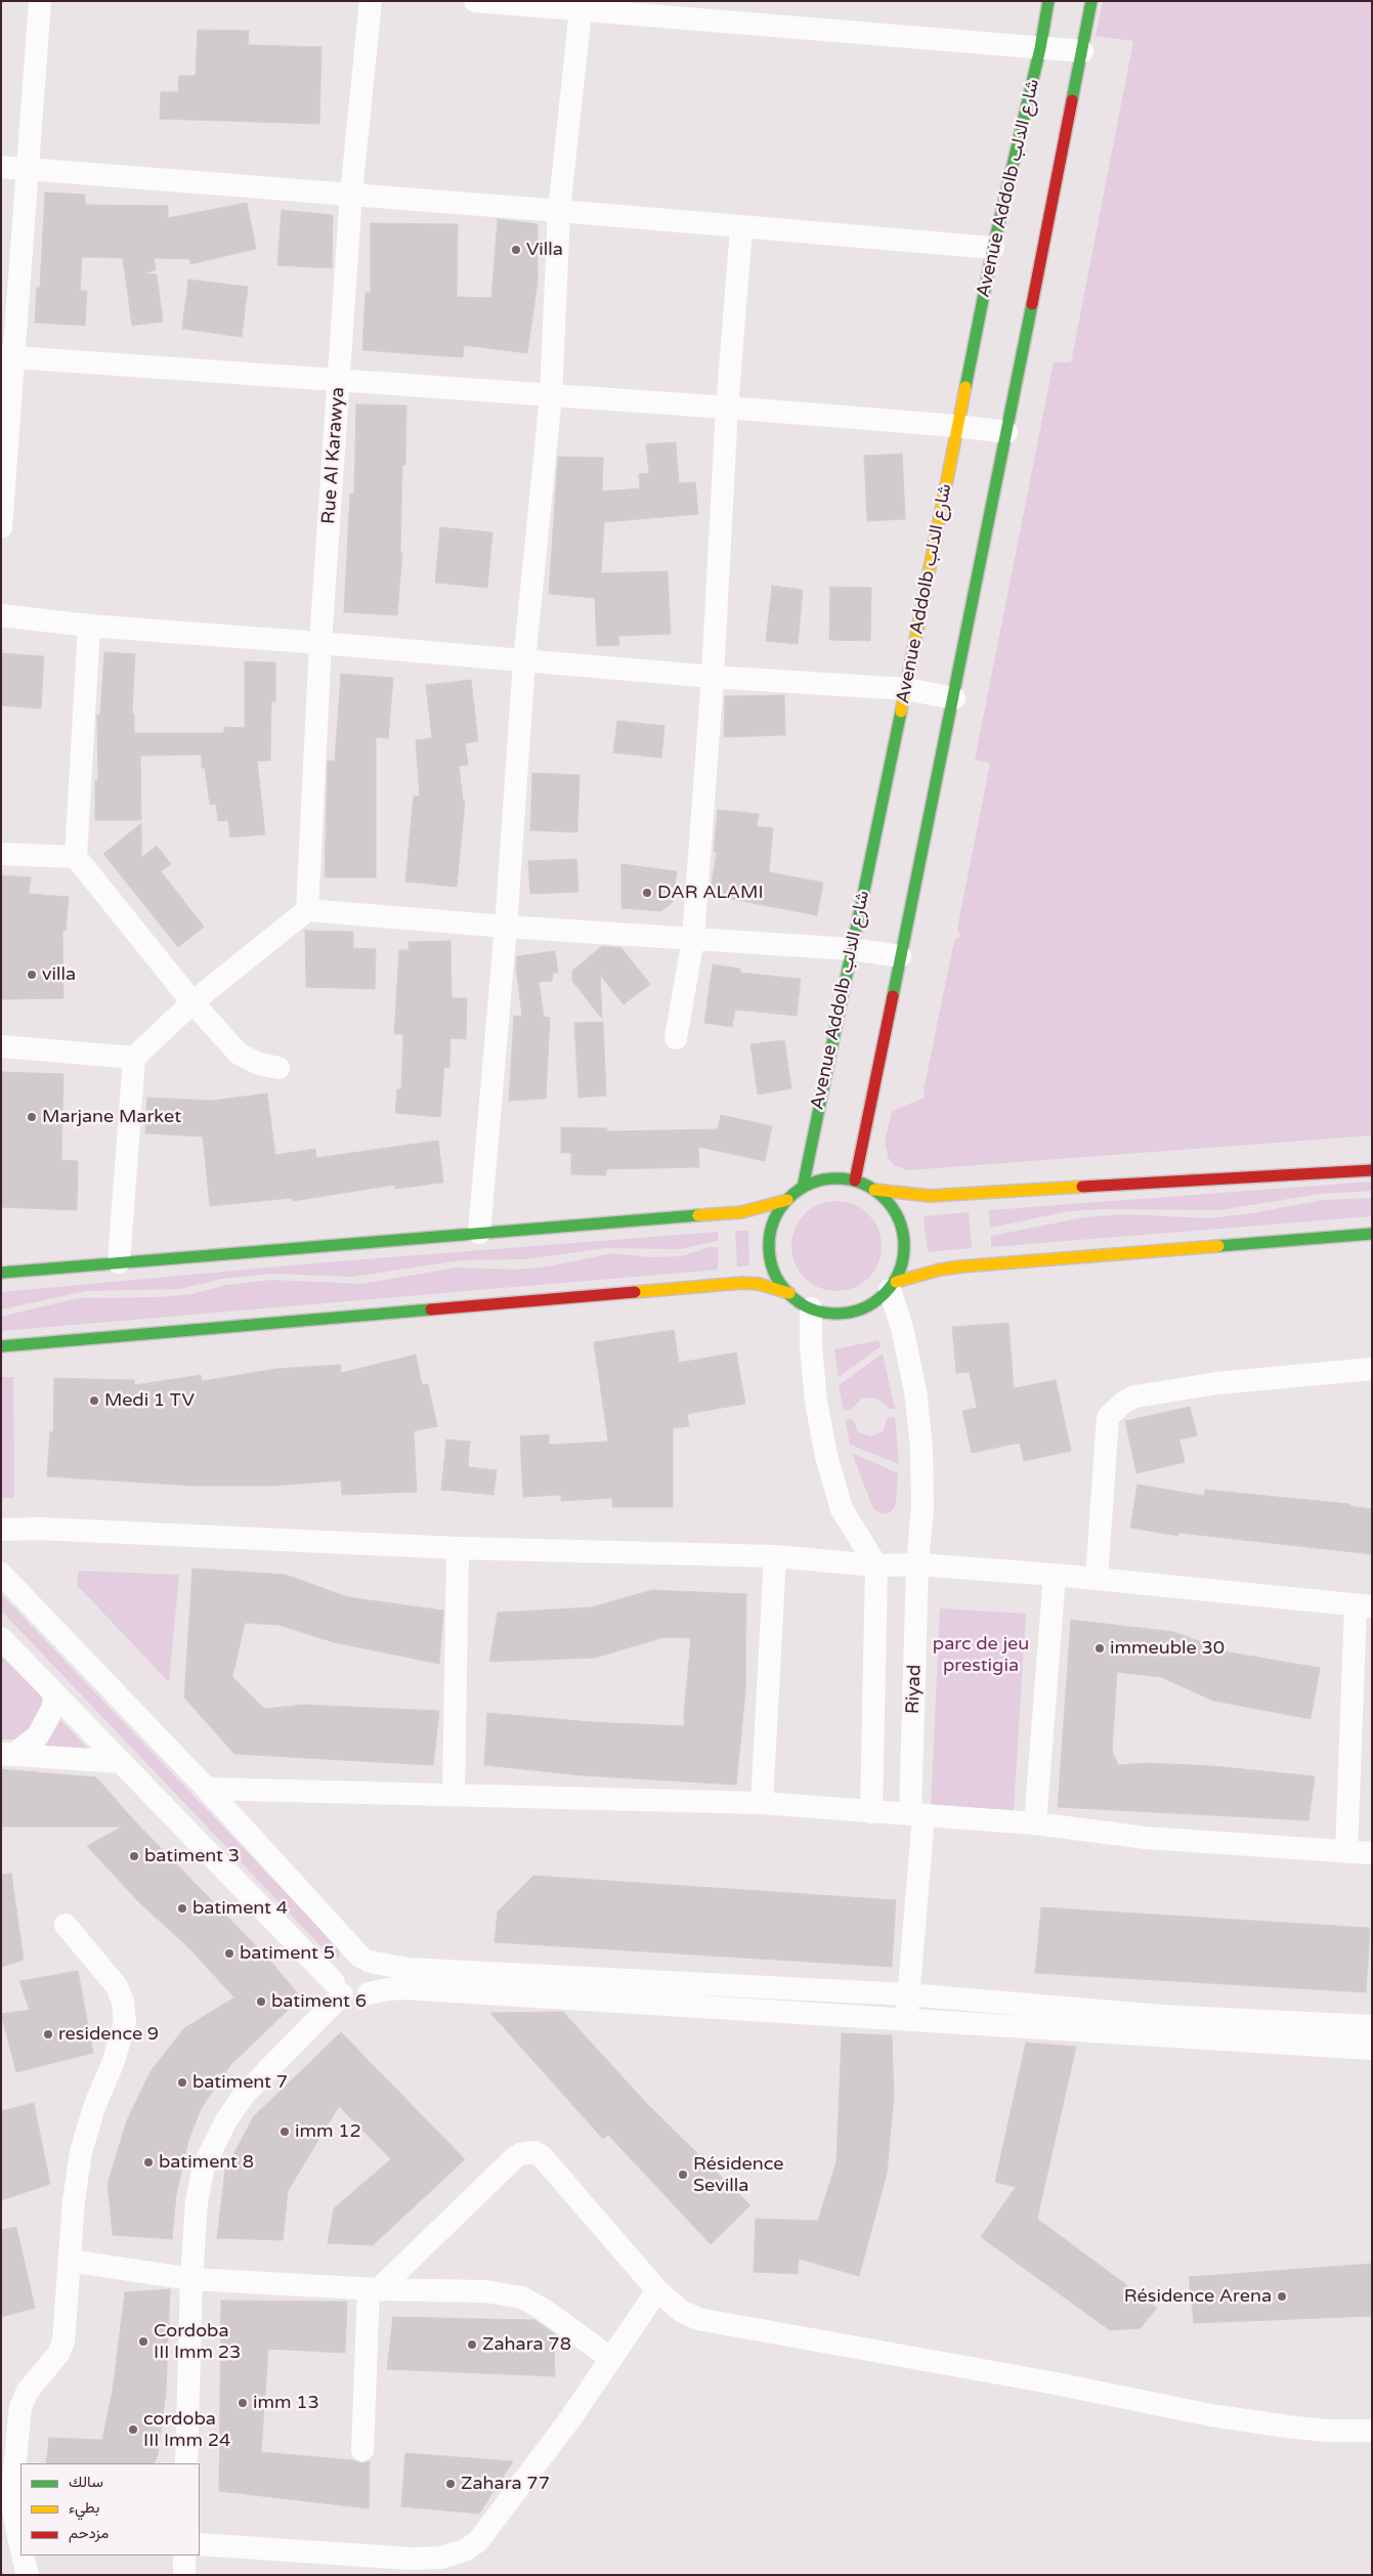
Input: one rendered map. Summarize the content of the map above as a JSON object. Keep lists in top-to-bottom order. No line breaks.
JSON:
{"streets":{"main road":["Avenue Addolb شارع الدلب"],"street":["Rue Al Karawya","Riyad"]},"parks":["parc de jeu prestigia"],"places":["Villa","DAR ALAMI","villa","Marjane Market","Medi 1 TV","immeuble 30","batiment 3","batiment 4","batiment 5","batiment 6","residence 9","batiment 7","imm 12","batiment 8","Résidence Sevilla","Résidence Arena","Cordoba III Imm 23","Zahara 78","imm 13","cordoba III Imm 24","Zahara 77"],"legend":["سالك","بطيء","مزدحم"]}
